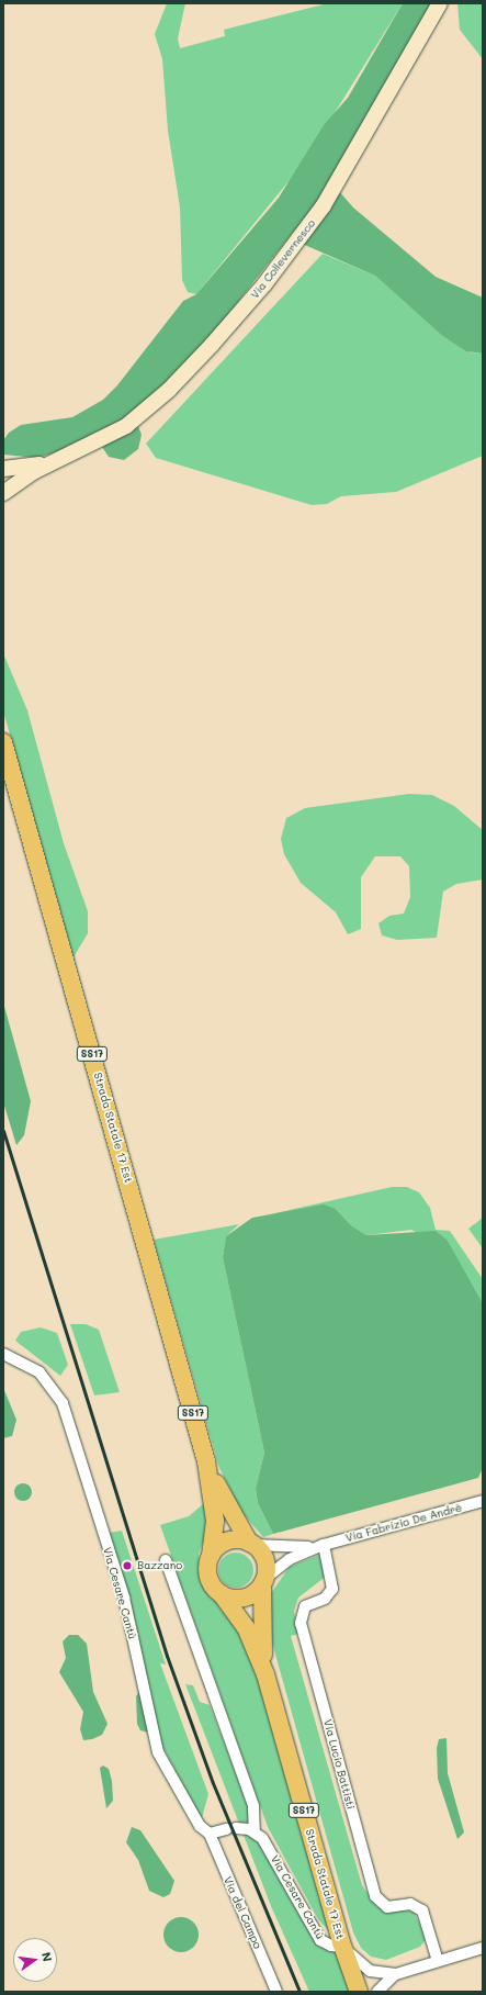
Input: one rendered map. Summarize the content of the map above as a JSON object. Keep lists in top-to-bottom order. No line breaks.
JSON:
{"streets":{"main road":["SS17","Strada Statale 17 Est"],"street":["Via Collevernesco","Via Fabrizio De Andrè","Via Cesare Cantù","Via Lucio Battisti","Via del Campo"]},"crossings":[["SS17","Strada Statale 17 Est"],["SS17","Via Fabrizio De Andrè"],["Strada Statale 17 Est","Via Fabrizio De Andrè"],["Strada Statale 17 Est","Via Cesare Cantù"],["Via Fabrizio De Andrè","Via Lucio Battisti"],["Via Cesare Cantù","Via del Campo"]],"places":["Bazzano"],"north":"right"}
